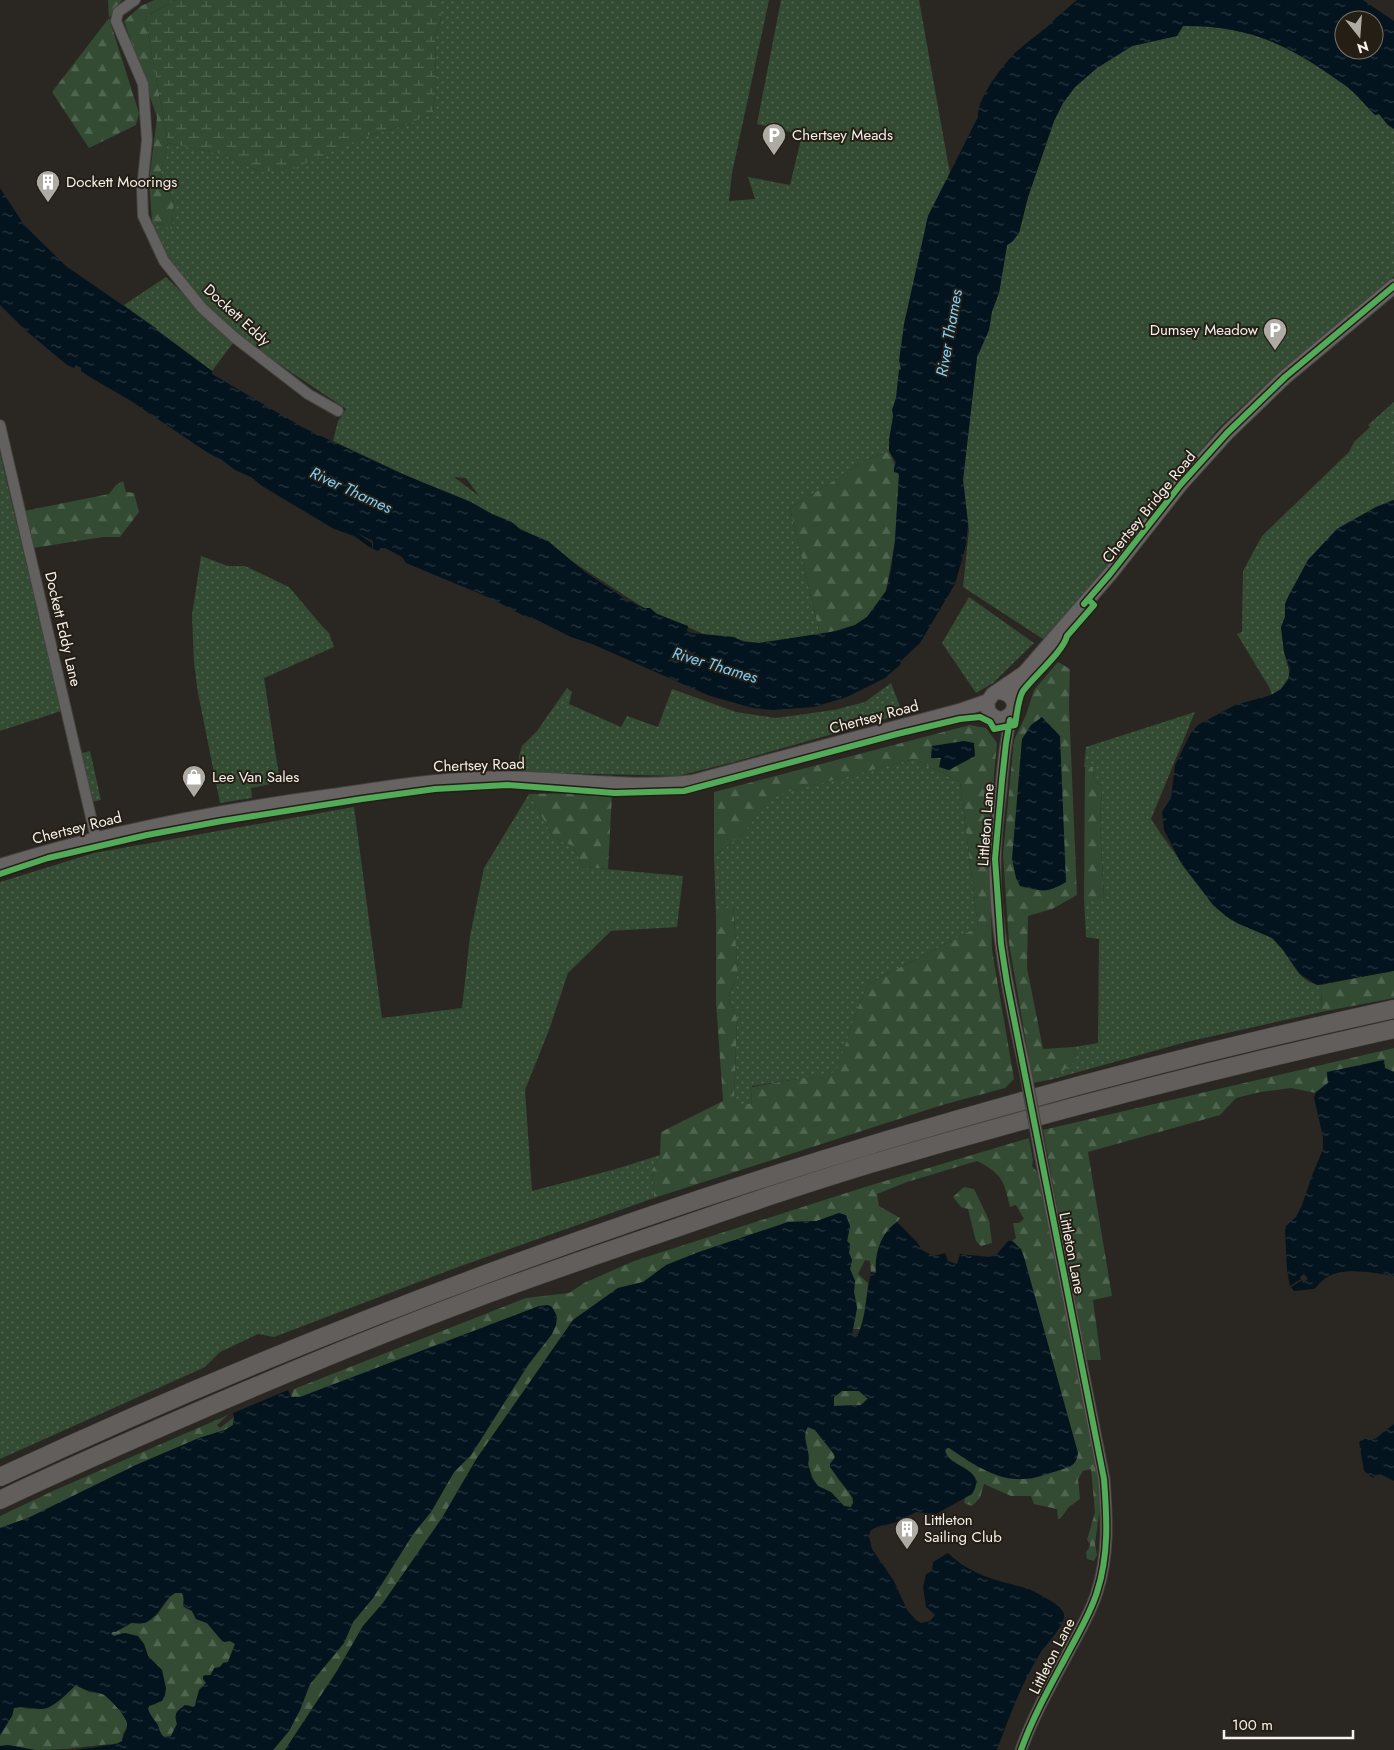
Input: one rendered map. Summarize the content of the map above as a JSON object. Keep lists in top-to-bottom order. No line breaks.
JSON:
{"streets":{"main road":["Chertsey Bridge Road","Chertsey Road"],"street":["Dockett Eddy","Dockett Eddy Lane","Littleton Lane"]},"crossings":[["Chertsey Bridge Road","Chertsey Road"],["Chertsey Bridge Road","Littleton Lane"],["Dockett Eddy Lane","Chertsey Road"]],"water":["River Thames"],"places":{"parking":["Chertsey Meads","Dumsey Meadow"],"building":["Dockett Moorings","Littleton Sailing Club"],"shop":["Lee Van Sales"]},"scale_bar":"100 m","north":"bottom"}
